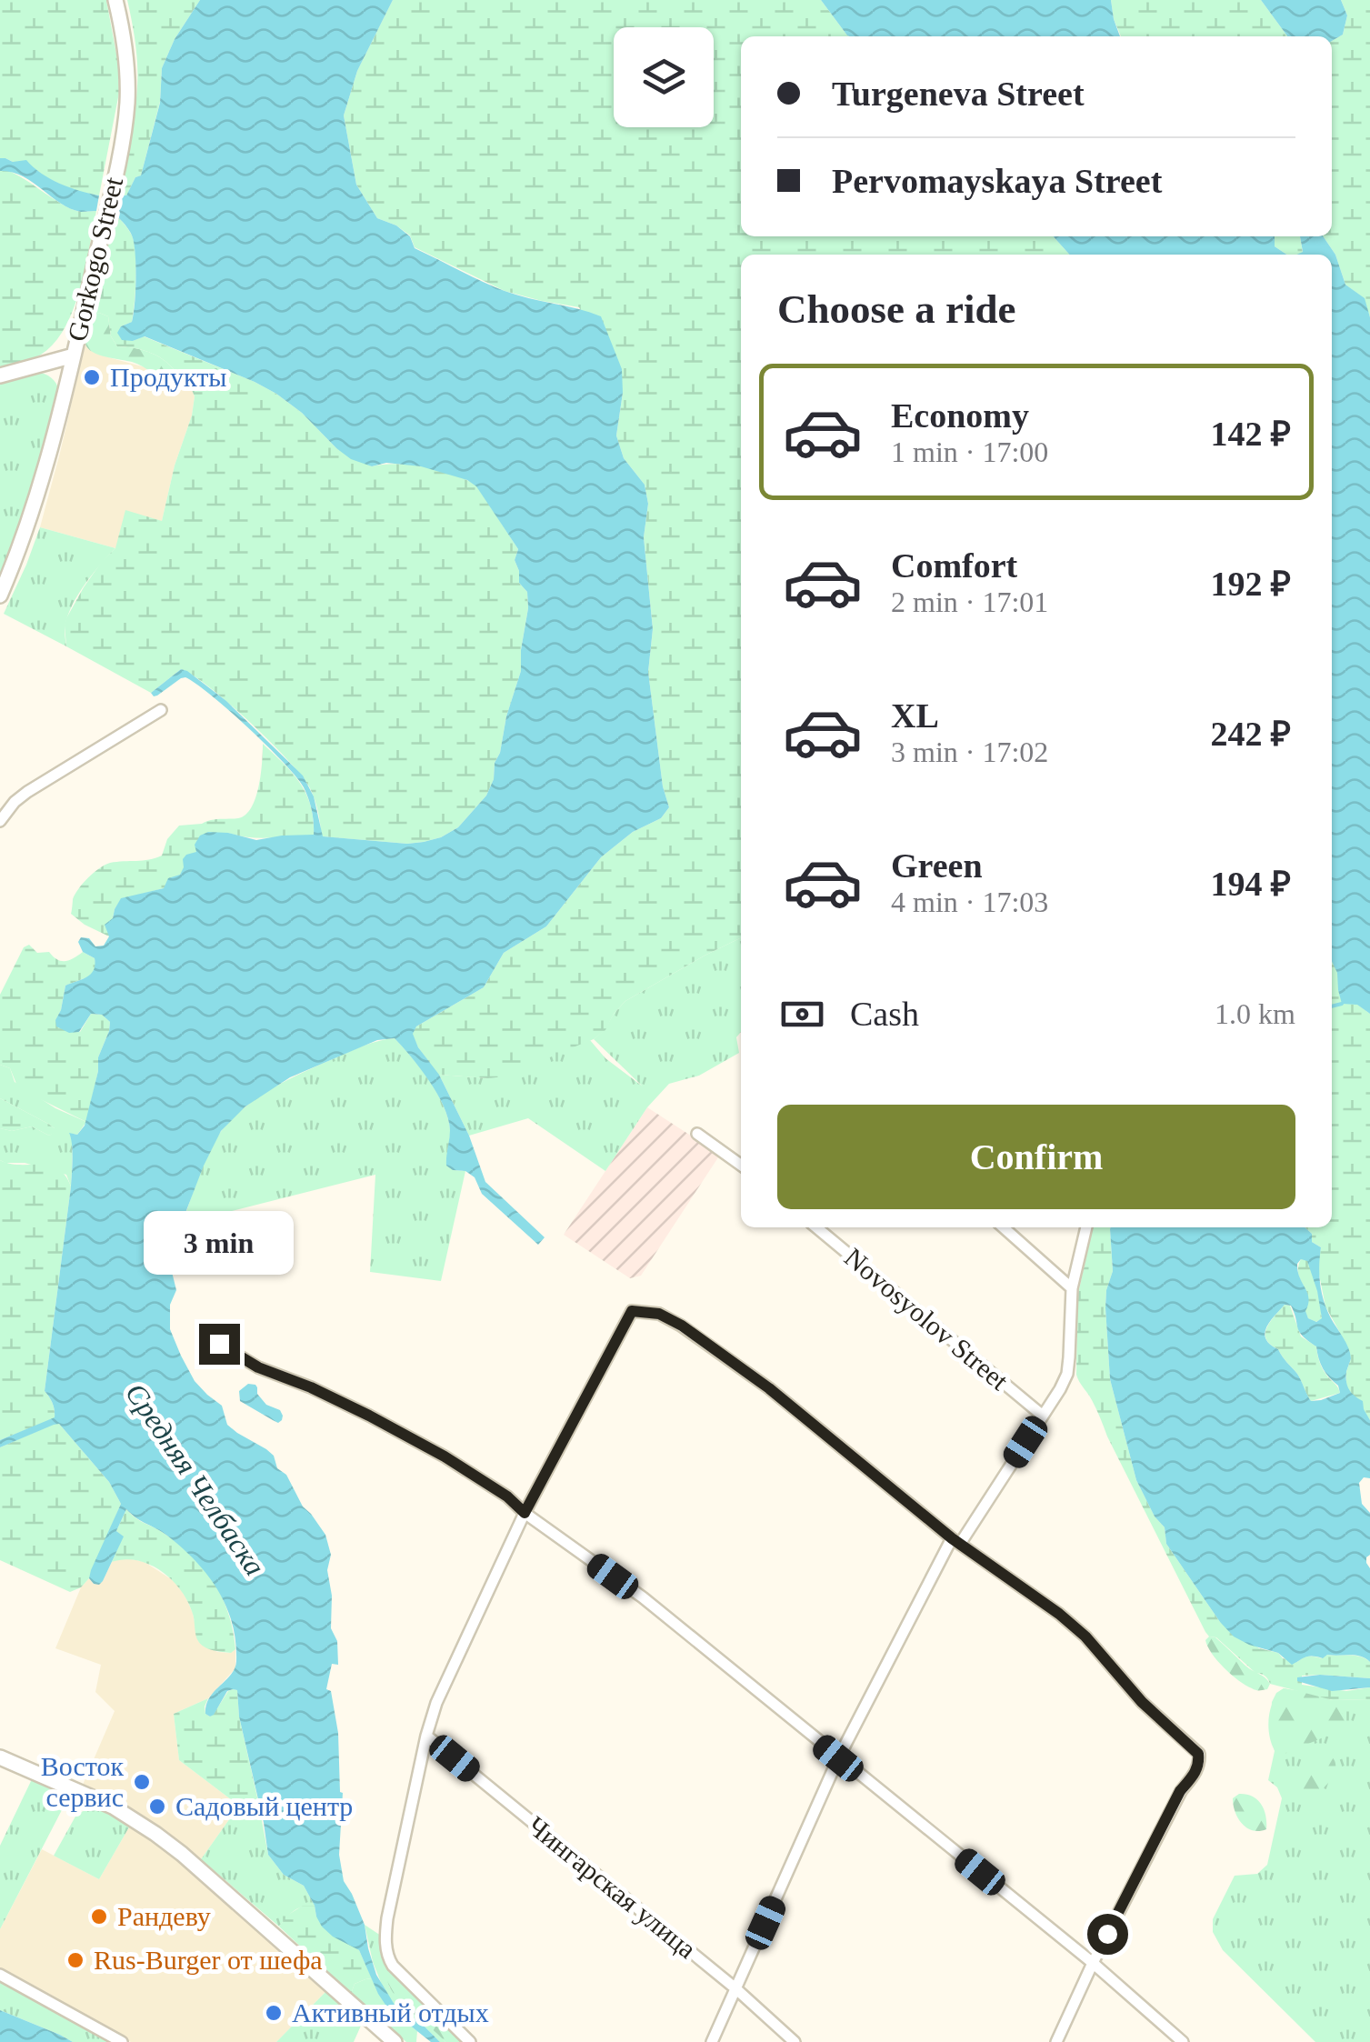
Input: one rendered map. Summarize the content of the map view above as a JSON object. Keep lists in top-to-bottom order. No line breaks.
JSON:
{"streets":{"main road":["Gorkogo Street"],"street":["Novosyolov Street","Чингарская улица"]},"water":["Средняя Челбаска"],"places":["Продукты","Восток сервис","Садовый центр","Рандеву","Rus-Burger от шефа","Активный отдых"],"page":{"banner":["Turgeneva Street","Pervomayskaya Street"],"heading":"Choose a ride","list":[{"name":"Economy","note":"1 min · 17:00","value":"142 ₽"},{"name":"Comfort","note":"2 min · 17:01","value":"192 ₽"},{"name":"XL","note":"3 min · 17:02","value":"242 ₽"},{"name":"Green","note":"4 min · 17:03","value":"194 ₽"}],"pay":["Cash","1.0 km"],"buttons":"Confirm","bubble":"3 min"}}
